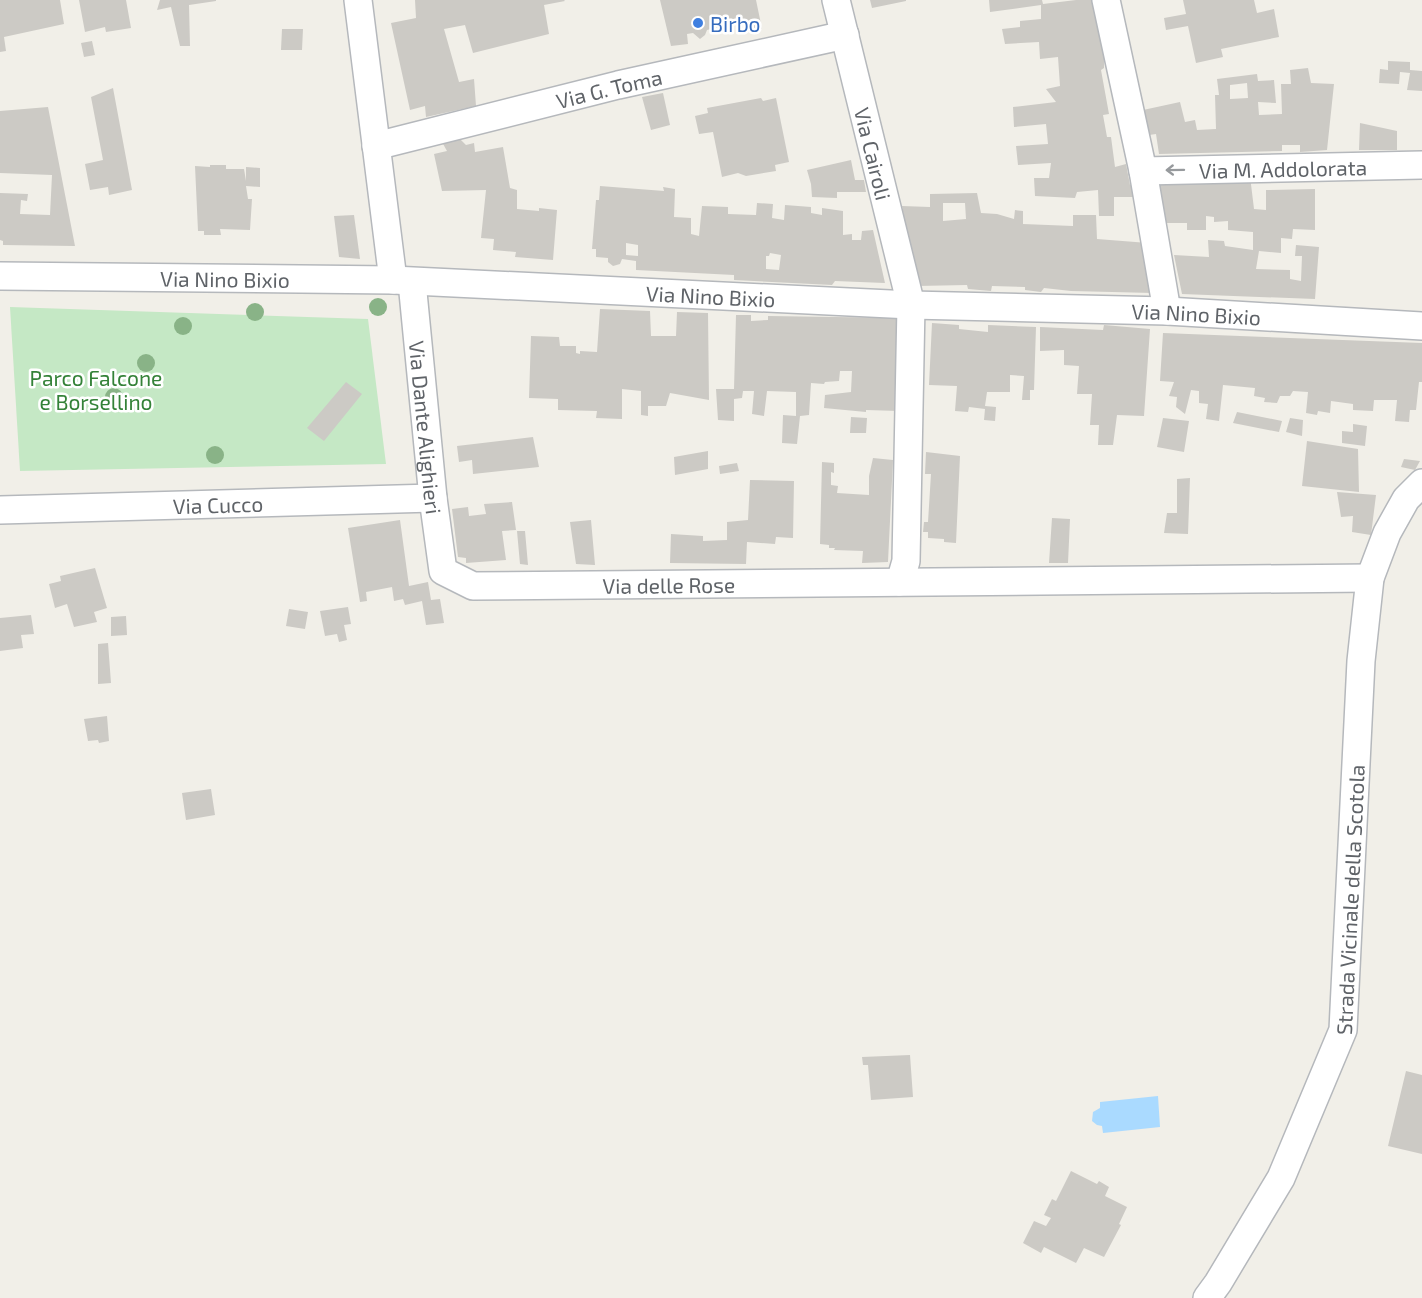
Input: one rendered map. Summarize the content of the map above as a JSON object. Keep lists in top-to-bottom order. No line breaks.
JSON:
{"streets":{"street":["Via G. Toma","Via Cairoli","Via M. Addolorata","Via Nino Bixio","Via Dante Alighieri","Via Cucco","Via delle Rose","Strada Vicinale della Scotola"]},"crossings":[["Via G. Toma","Via Cairoli"],["Via G. Toma","Via Dante Alighieri"],["Via Cairoli","Via Nino Bixio"],["Via Cairoli","Via delle Rose"],["Via Nino Bixio","Via Dante Alighieri"],["Via Dante Alighieri","Via Cucco"],["Via Dante Alighieri","Via delle Rose"],["Via delle Rose","Strada Vicinale della Scotola"]],"one_way":["Via M. Addolorata"],"parks":["Parco Falcone e Borsellino"],"places":["Birbo"]}
